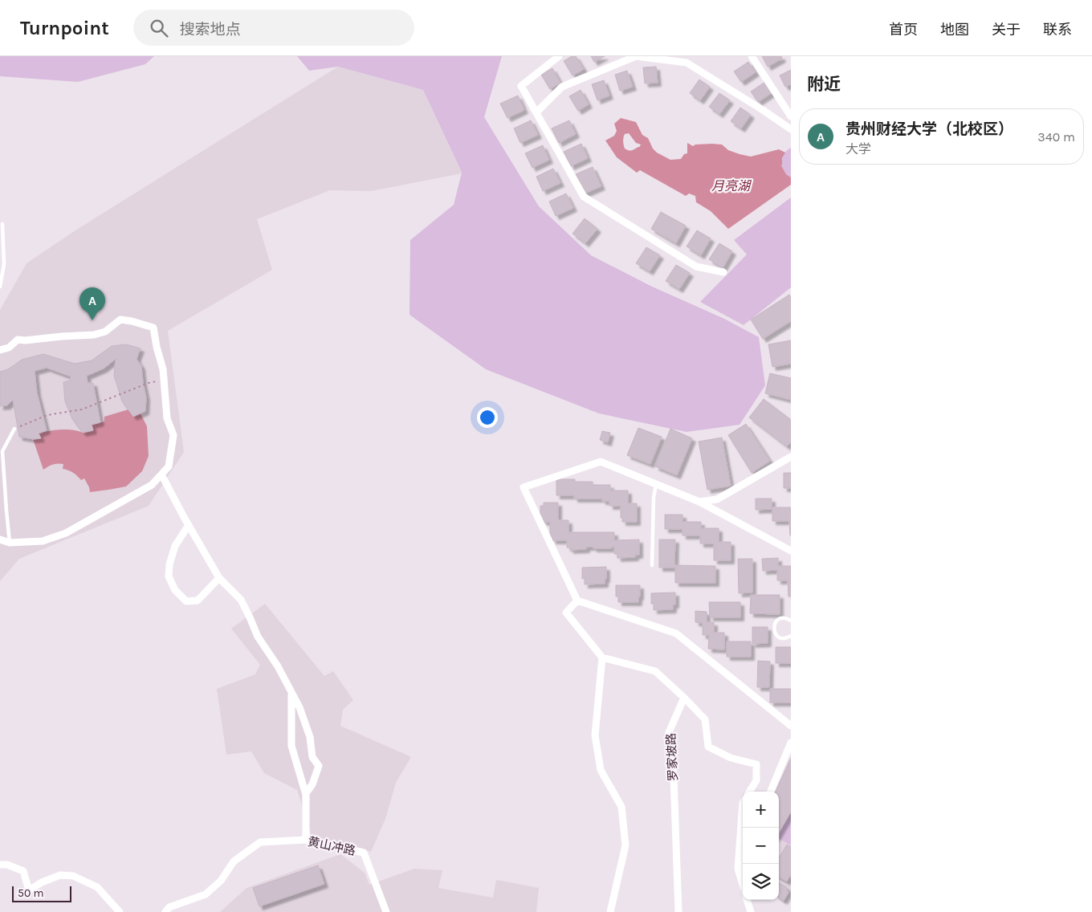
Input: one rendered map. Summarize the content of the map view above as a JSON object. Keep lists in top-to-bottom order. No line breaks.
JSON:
{"streets":{"street":["罗家坡路","黄山冲路"]},"water":["月亮湖"],"scale_bar":"50 m","page":{"header":"Turnpoint","search":"搜索地点","nav":["首页","地图","关于","联系"],"heading":"附近","list":[{"mark":"A","name":"贵州财经大学（北校区）","note":"大学","value":"340 m"}],"pins":"A","map_buttons":["+","−"],"scale":"50 m"}}
